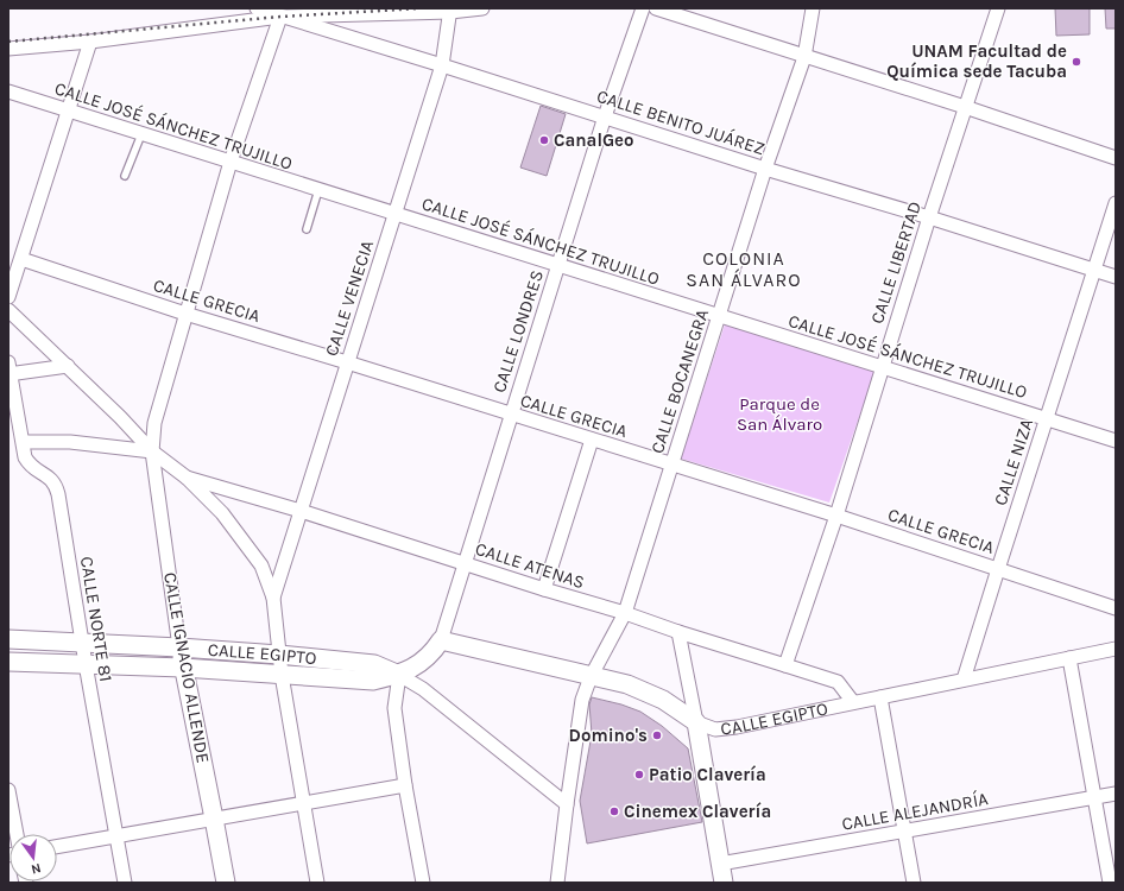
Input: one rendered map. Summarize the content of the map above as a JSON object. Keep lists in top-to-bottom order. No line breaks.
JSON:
{"streets":{"street":["CALLE BENITO JUÁREZ","CALLE JOSÉ SÁNCHEZ TRUJILLO","CALLE LIBERTAD","CALLE VENECIA","CALLE GRECIA","CALLE LONDRES","CALLE BOCANEGRA","CALLE NIZA","CALLE ATENAS","CALLE NORTE 81","CALLE EGIPTO","CALLE IGNACIO ALLENDE","CALLE ALEJANDRÍA"]},"crossings":[["CALLE BENITO JUÁREZ","CALLE LIBERTAD"],["CALLE BENITO JUÁREZ","CALLE VENECIA"],["CALLE BENITO JUÁREZ","CALLE LONDRES"],["CALLE BENITO JUÁREZ","CALLE BOCANEGRA"],["CALLE BENITO JUÁREZ","CALLE NIZA"],["CALLE BENITO JUÁREZ","CALLE IGNACIO ALLENDE"],["CALLE JOSÉ SÁNCHEZ TRUJILLO","CALLE LIBERTAD"],["CALLE JOSÉ SÁNCHEZ TRUJILLO","CALLE VENECIA"],["CALLE JOSÉ SÁNCHEZ TRUJILLO","CALLE LONDRES"],["CALLE JOSÉ SÁNCHEZ TRUJILLO","CALLE BOCANEGRA"],["CALLE JOSÉ SÁNCHEZ TRUJILLO","CALLE NIZA"],["CALLE JOSÉ SÁNCHEZ TRUJILLO","CALLE IGNACIO ALLENDE"],["CALLE LIBERTAD","CALLE GRECIA"],["CALLE LIBERTAD","CALLE ATENAS"],["CALLE VENECIA","CALLE GRECIA"],["CALLE VENECIA","CALLE ATENAS"],["CALLE GRECIA","CALLE LONDRES"],["CALLE GRECIA","CALLE BOCANEGRA"],["CALLE GRECIA","CALLE NIZA"],["CALLE GRECIA","CALLE IGNACIO ALLENDE"],["CALLE LONDRES","CALLE ATENAS"],["CALLE LONDRES","CALLE EGIPTO"],["CALLE BOCANEGRA","CALLE ATENAS"],["CALLE BOCANEGRA","CALLE EGIPTO"],["CALLE NIZA","CALLE EGIPTO"],["CALLE ATENAS","CALLE EGIPTO"],["CALLE NORTE 81","CALLE EGIPTO"],["CALLE EGIPTO","CALLE IGNACIO ALLENDE"]],"districts":["COLONIA SAN ÁLVARO"],"parks":["Parque de San Álvaro"],"places":["UNAM Facultad de Química sede Tacuba","CanalGeo","Domino's","Patio Clavería","Cinemex Clavería"],"north":"bottom"}
